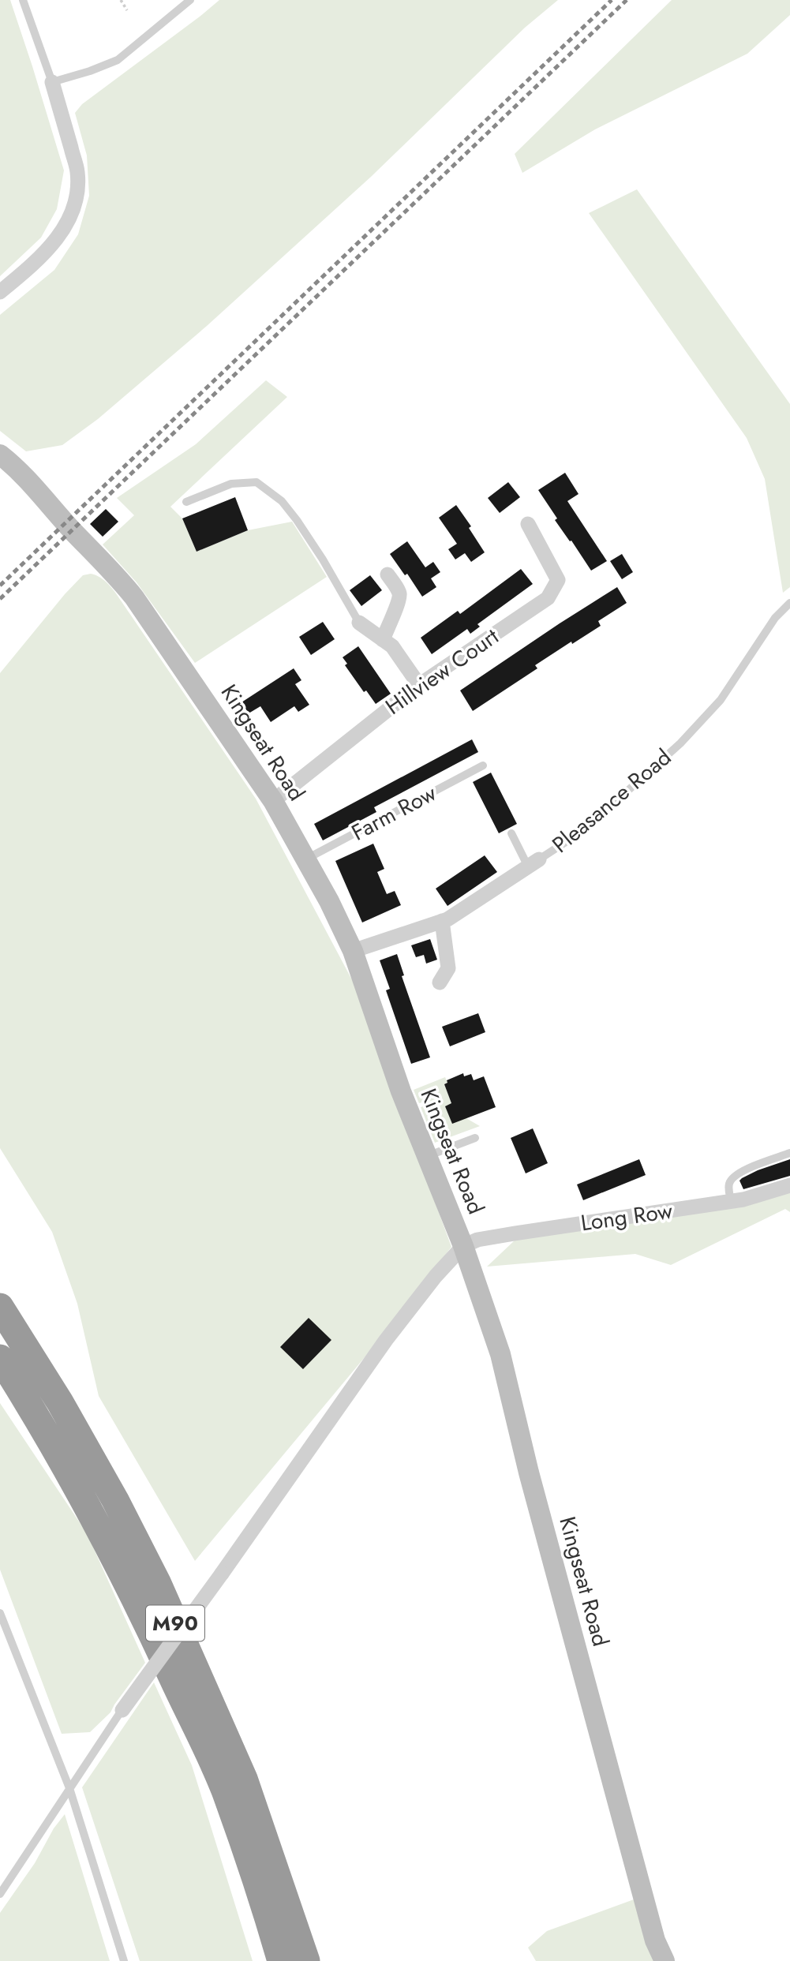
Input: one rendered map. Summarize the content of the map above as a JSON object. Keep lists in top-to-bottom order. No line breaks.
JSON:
{"streets":{"highway":["M90"],"street":["Hillview Court","Kingseat Road","Pleasance Road","Long Row"],"lane":["Farm Row"]},"crossings":[["Hillview Court","Kingseat Road"],["Kingseat Road","Pleasance Road"],["Kingseat Road","Farm Row"],["Kingseat Road","Long Row"]]}
